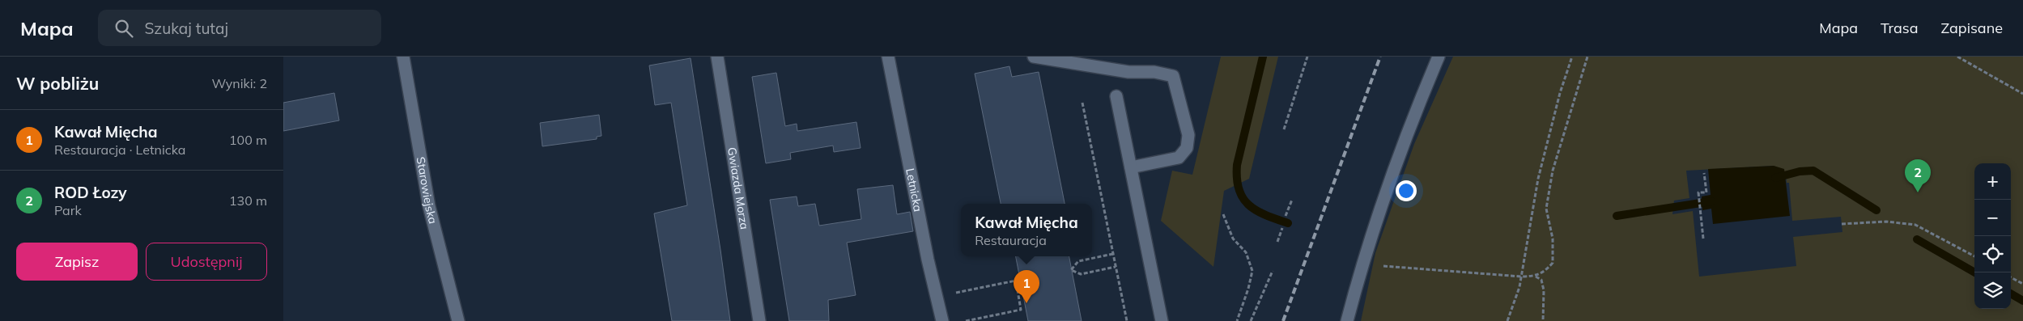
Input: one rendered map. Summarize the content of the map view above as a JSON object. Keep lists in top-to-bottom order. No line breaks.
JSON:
{"streets":{"street":["Starowiejska","Gwiazda Morza","Letnicka"]},"page":{"header":"Mapa","search":"Szukaj tutaj","nav":["Mapa","Trasa","Zapisane"],"heading":["W pobliżu","Wyniki: 2"],"list":[{"mark":"1","name":"Kawał Mięcha","note":"Restauracja · Letnicka","value":"100 m"},{"mark":"2","name":"ROD Łozy","note":"Park","value":"130 m"}],"pins":["2","1"],"map_buttons":["+","−"],"popup":["Kawał Mięcha","Restauracja"],"buttons":["Zapisz","Udostępnij"]}}
